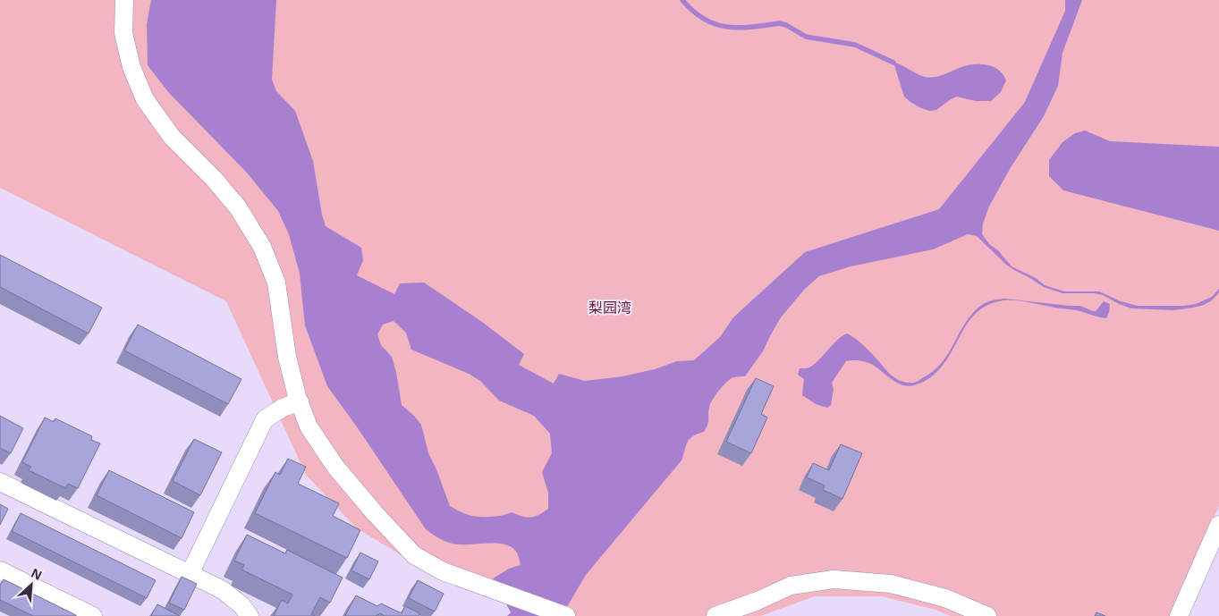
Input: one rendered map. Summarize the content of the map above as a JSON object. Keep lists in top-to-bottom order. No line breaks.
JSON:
{"parks":["梨园湾"],"north":"top right"}
